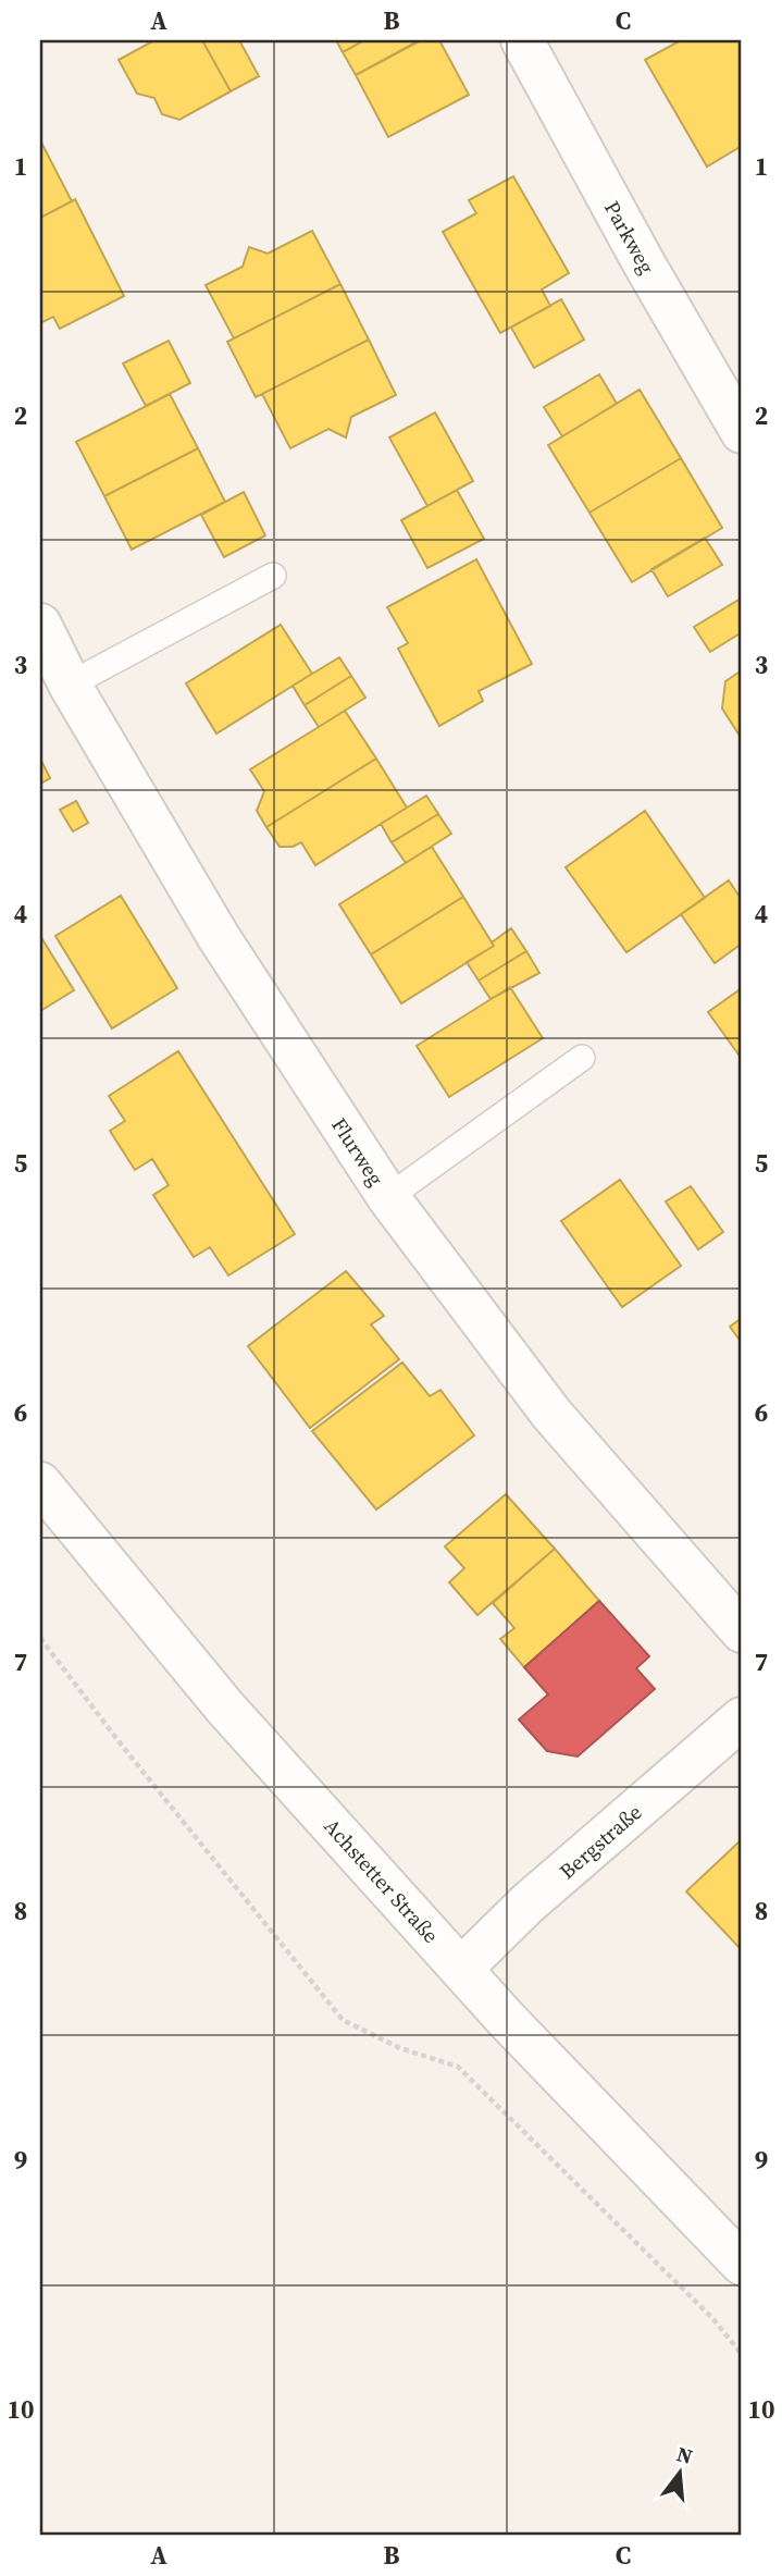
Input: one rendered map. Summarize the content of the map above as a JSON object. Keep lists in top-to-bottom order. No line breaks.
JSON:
{"streets":{"street":["Parkweg","Flurweg","Bergstraße","Achstetter Straße"]},"crossings":[["Bergstraße","Achstetter Straße"]],"north":"top","grid":{"columns":["A","B","C"],"rows":["1","2","3","4","5","6","7","8","9","10"]}}
